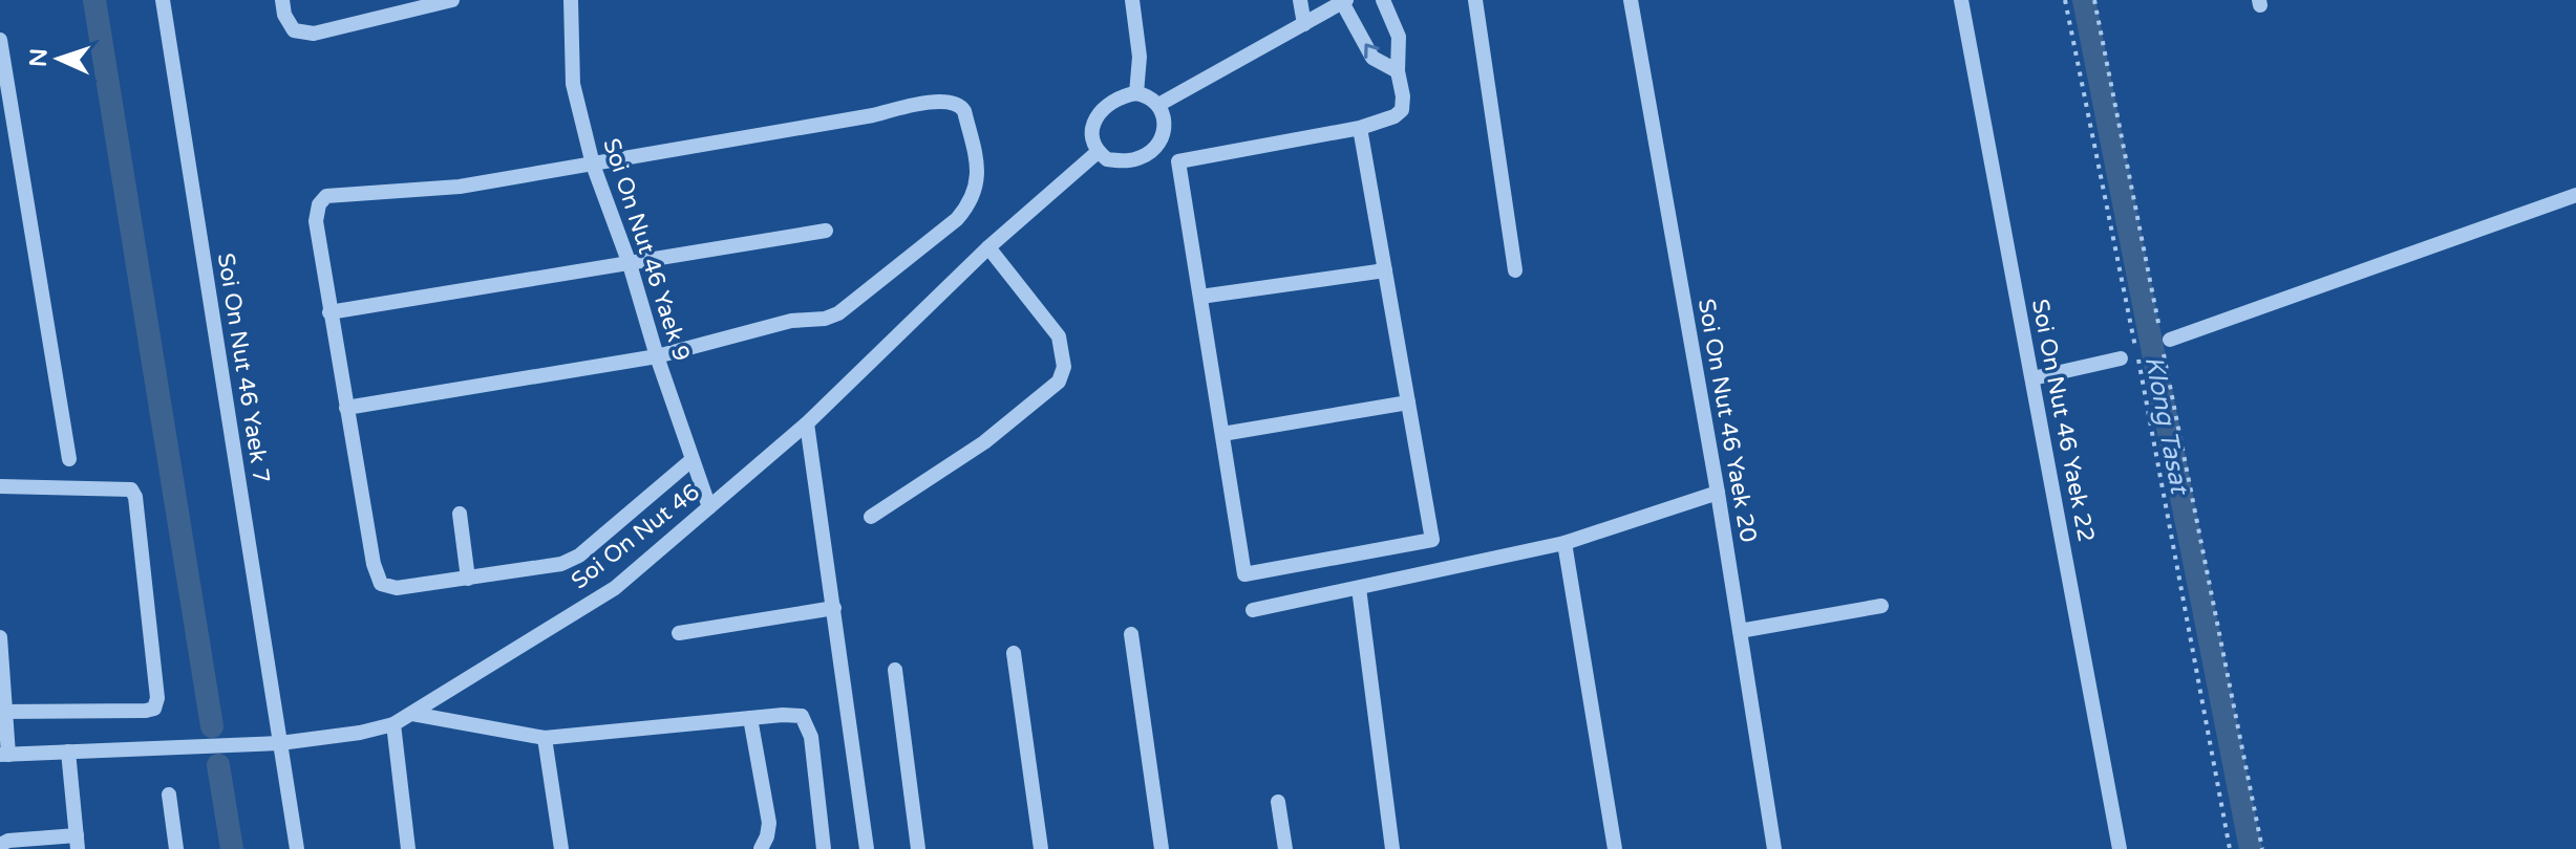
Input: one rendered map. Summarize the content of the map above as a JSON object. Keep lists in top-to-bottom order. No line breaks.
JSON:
{"streets":{"street":["Soi On Nut 46 Yaek 9","Soi On Nut 46 Yaek 7","Soi On Nut 46 Yaek 20","Soi On Nut 46 Yaek 22","Soi On Nut 46"]},"crossings":[["Soi On Nut 46 Yaek 9","Soi On Nut 46"],["Soi On Nut 46 Yaek 7","Soi On Nut 46"]],"water":["Klong Tasat"],"north":"left"}
